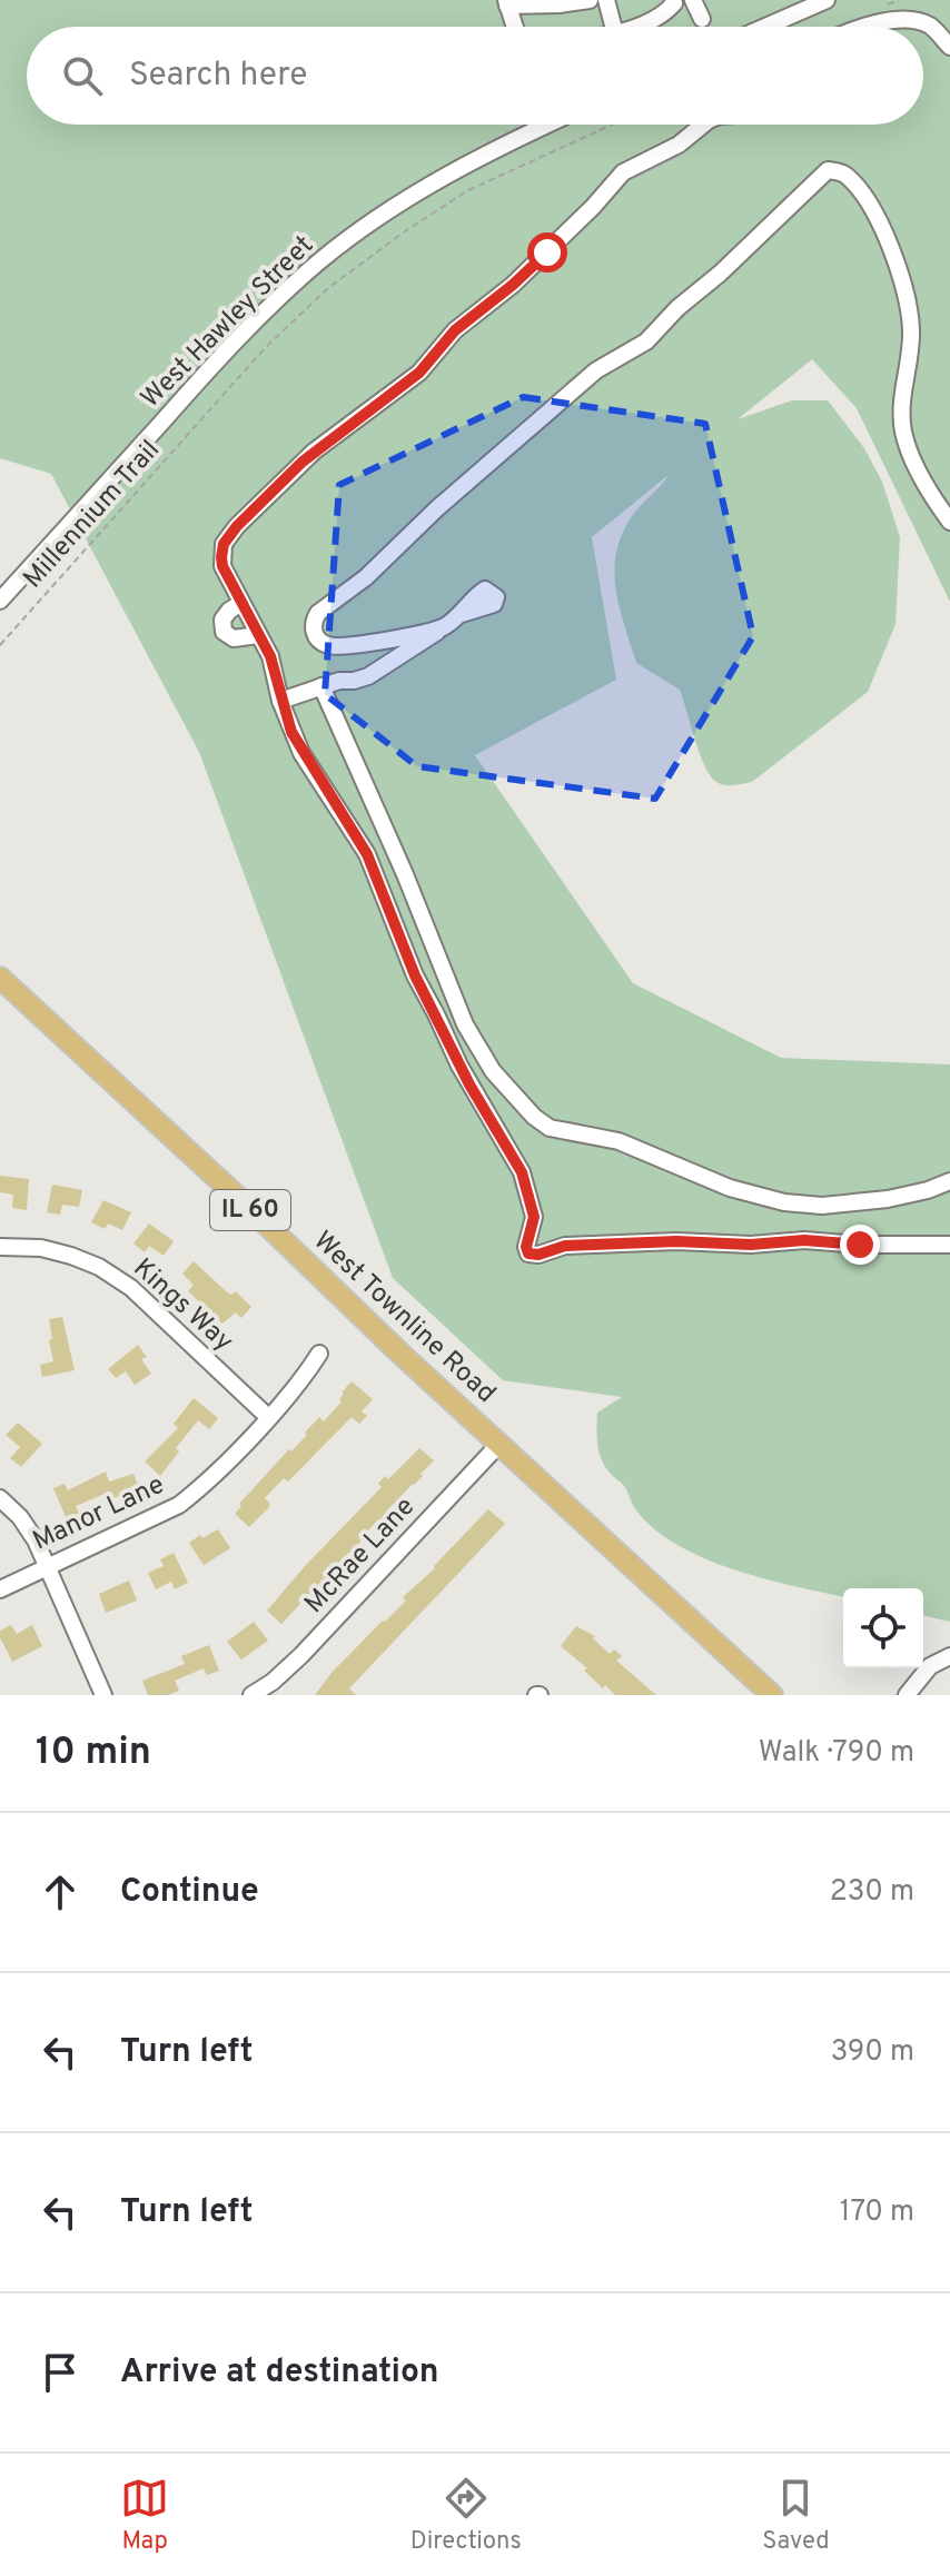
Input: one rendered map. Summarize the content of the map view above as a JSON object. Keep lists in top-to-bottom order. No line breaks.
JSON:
{"streets":{"main road":["IL 60","West Townline Road"],"street":["West Hawley Street","Kings Way","Manor Lane","McRae Lane"],"path":["Millennium Trail"]},"crossings":[["Kings Way","Manor Lane"],["West Townline Road","McRae Lane"]],"page":{"search":"Search here","heading":["10 min","Walk · 790 m"],"list":[["Continue","230 m"],["Turn left","390 m"],["Turn left","170 m"],"Arrive at destination"],"nav":["Map","Directions","Saved"]}}
